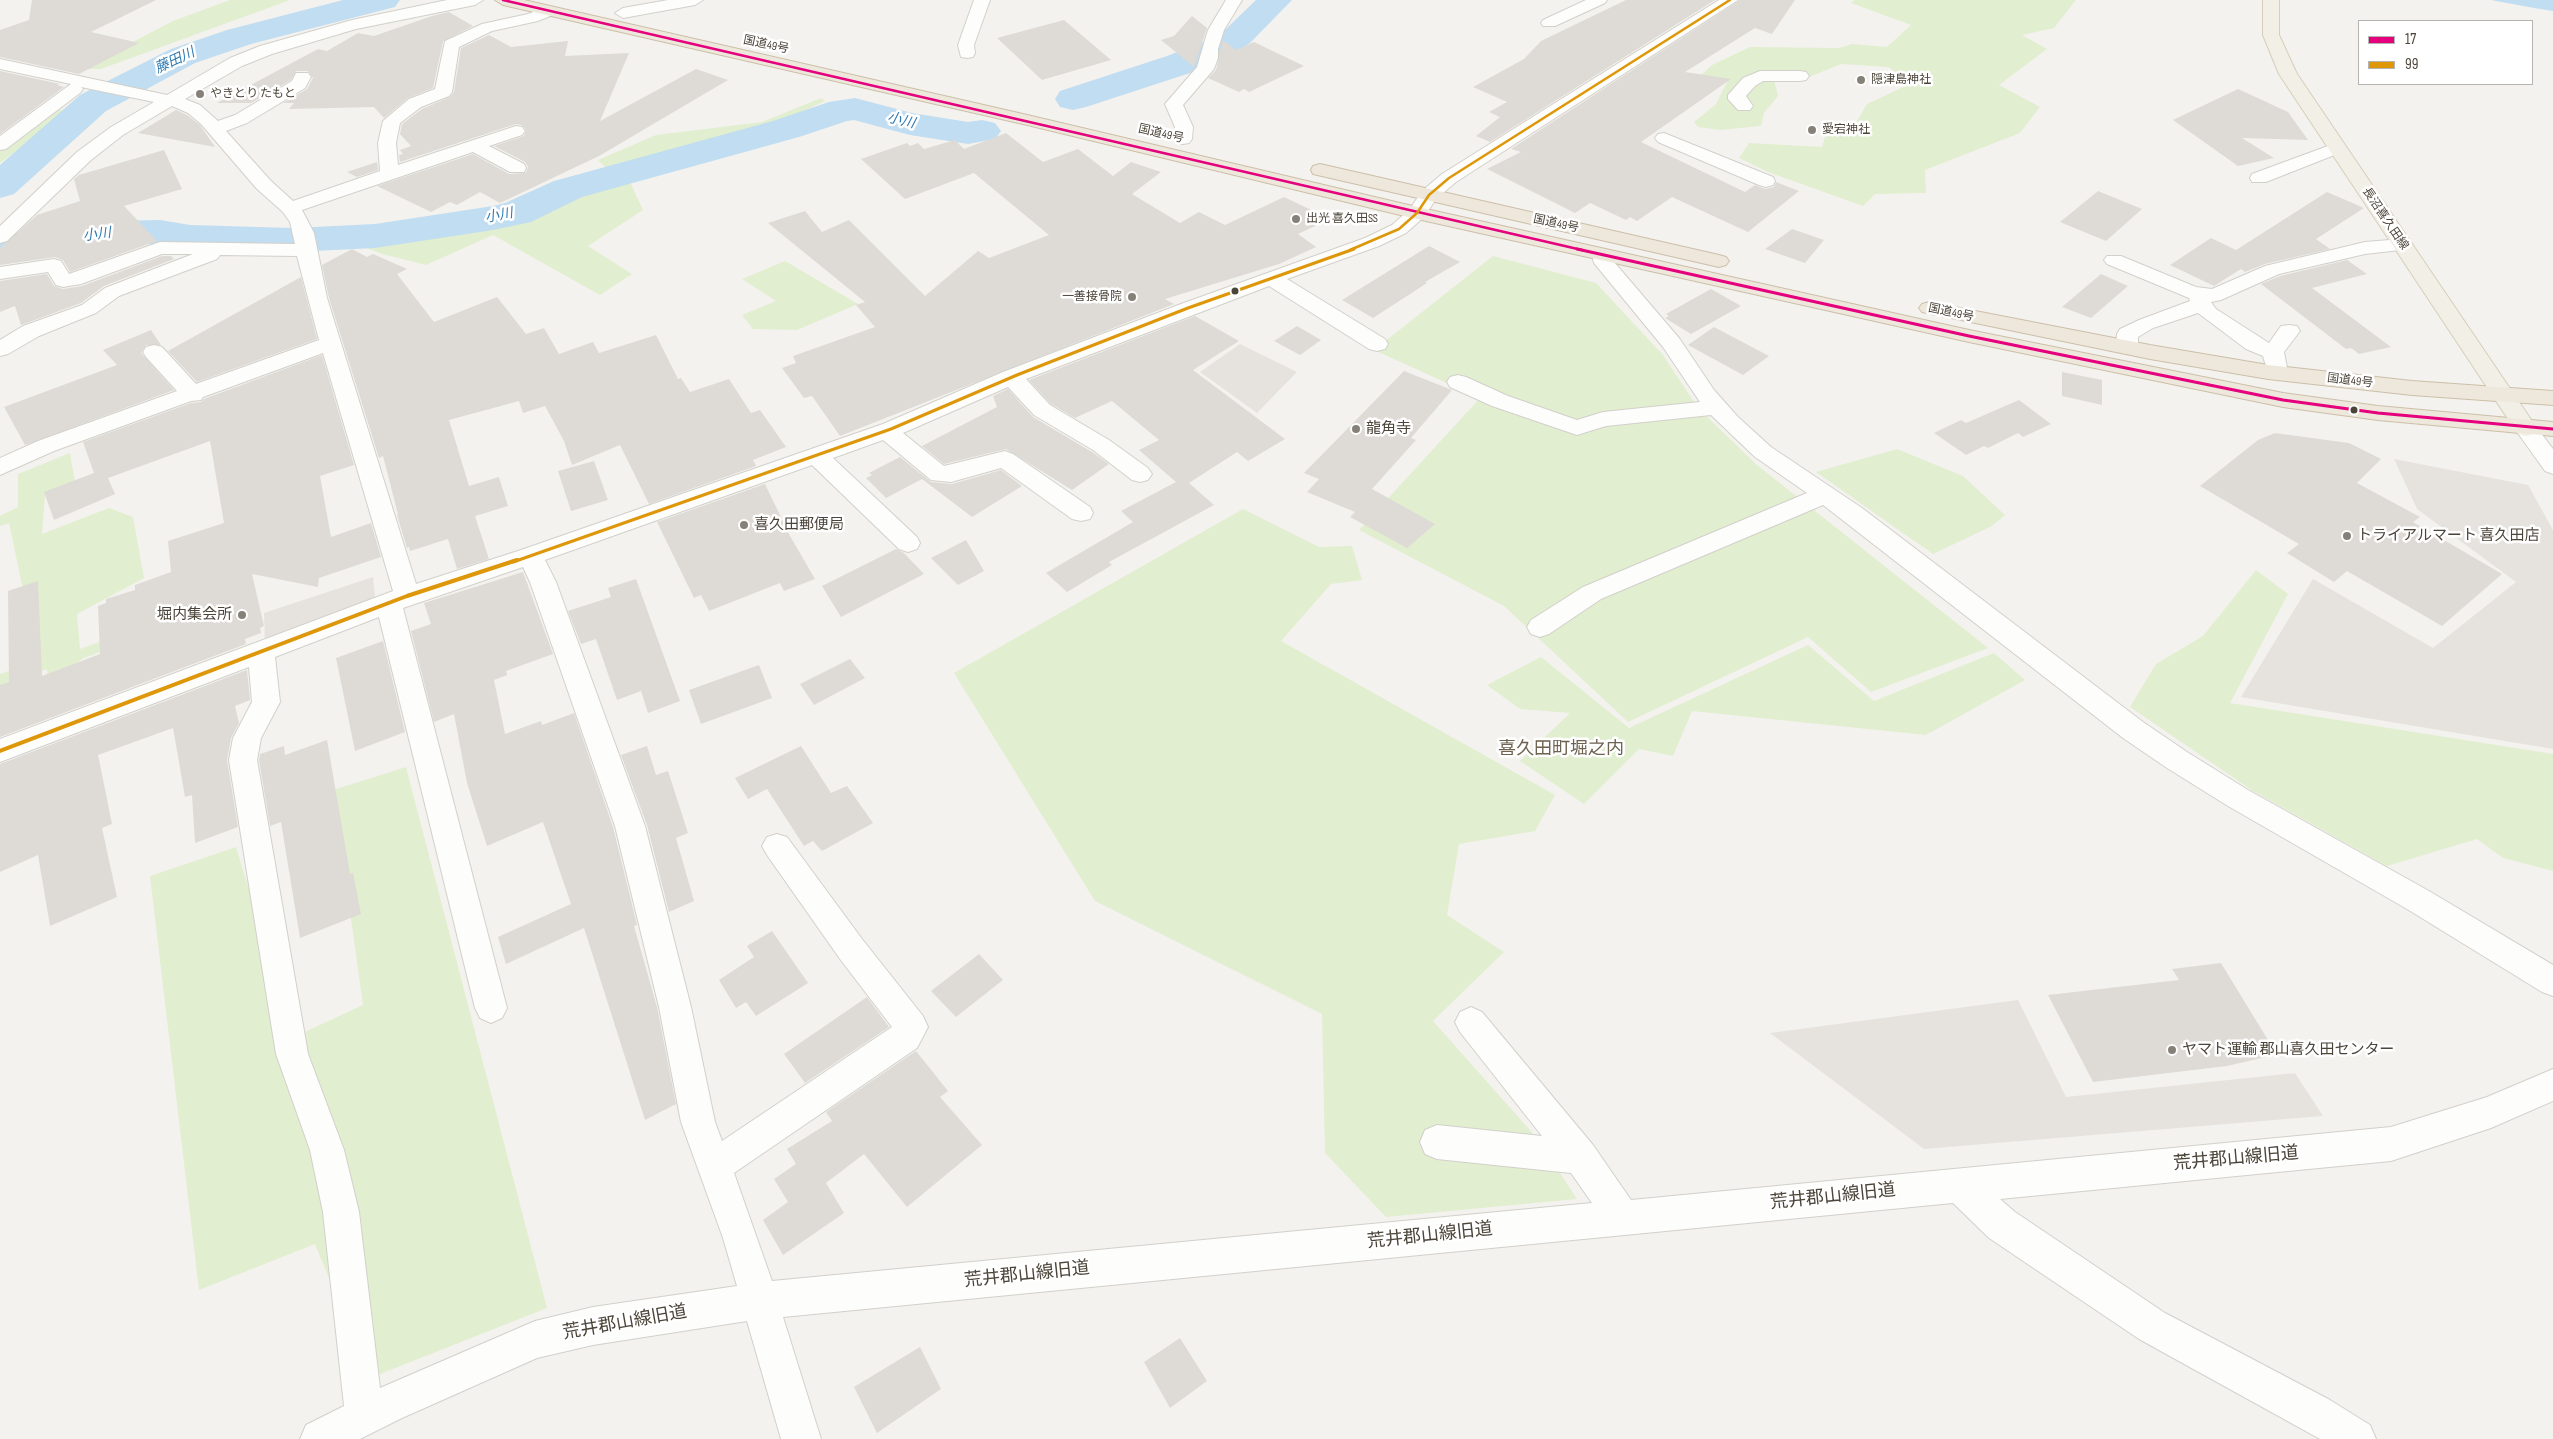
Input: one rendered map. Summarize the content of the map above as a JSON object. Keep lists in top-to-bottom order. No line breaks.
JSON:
{"streets":{"highway":["国道49号"],"main road":["長沼喜久田線"],"street":["荒井郡山線旧道"]},"crossings":[["国道49号","長沼喜久田線"]],"districts":["喜久田町堀之内"],"water":["藤田川","小川"],"places":["隠津島神社","やきとり たもと","愛宕神社","出光 喜久田SS","一善接骨院","龍角寺","喜久田郵便局","トライアルマート 喜久田店","堀内集会所","ヤマト運輸 郡山喜久田センター"],"lines":["transit line 17","transit line 99"],"legend":["17","99"]}
